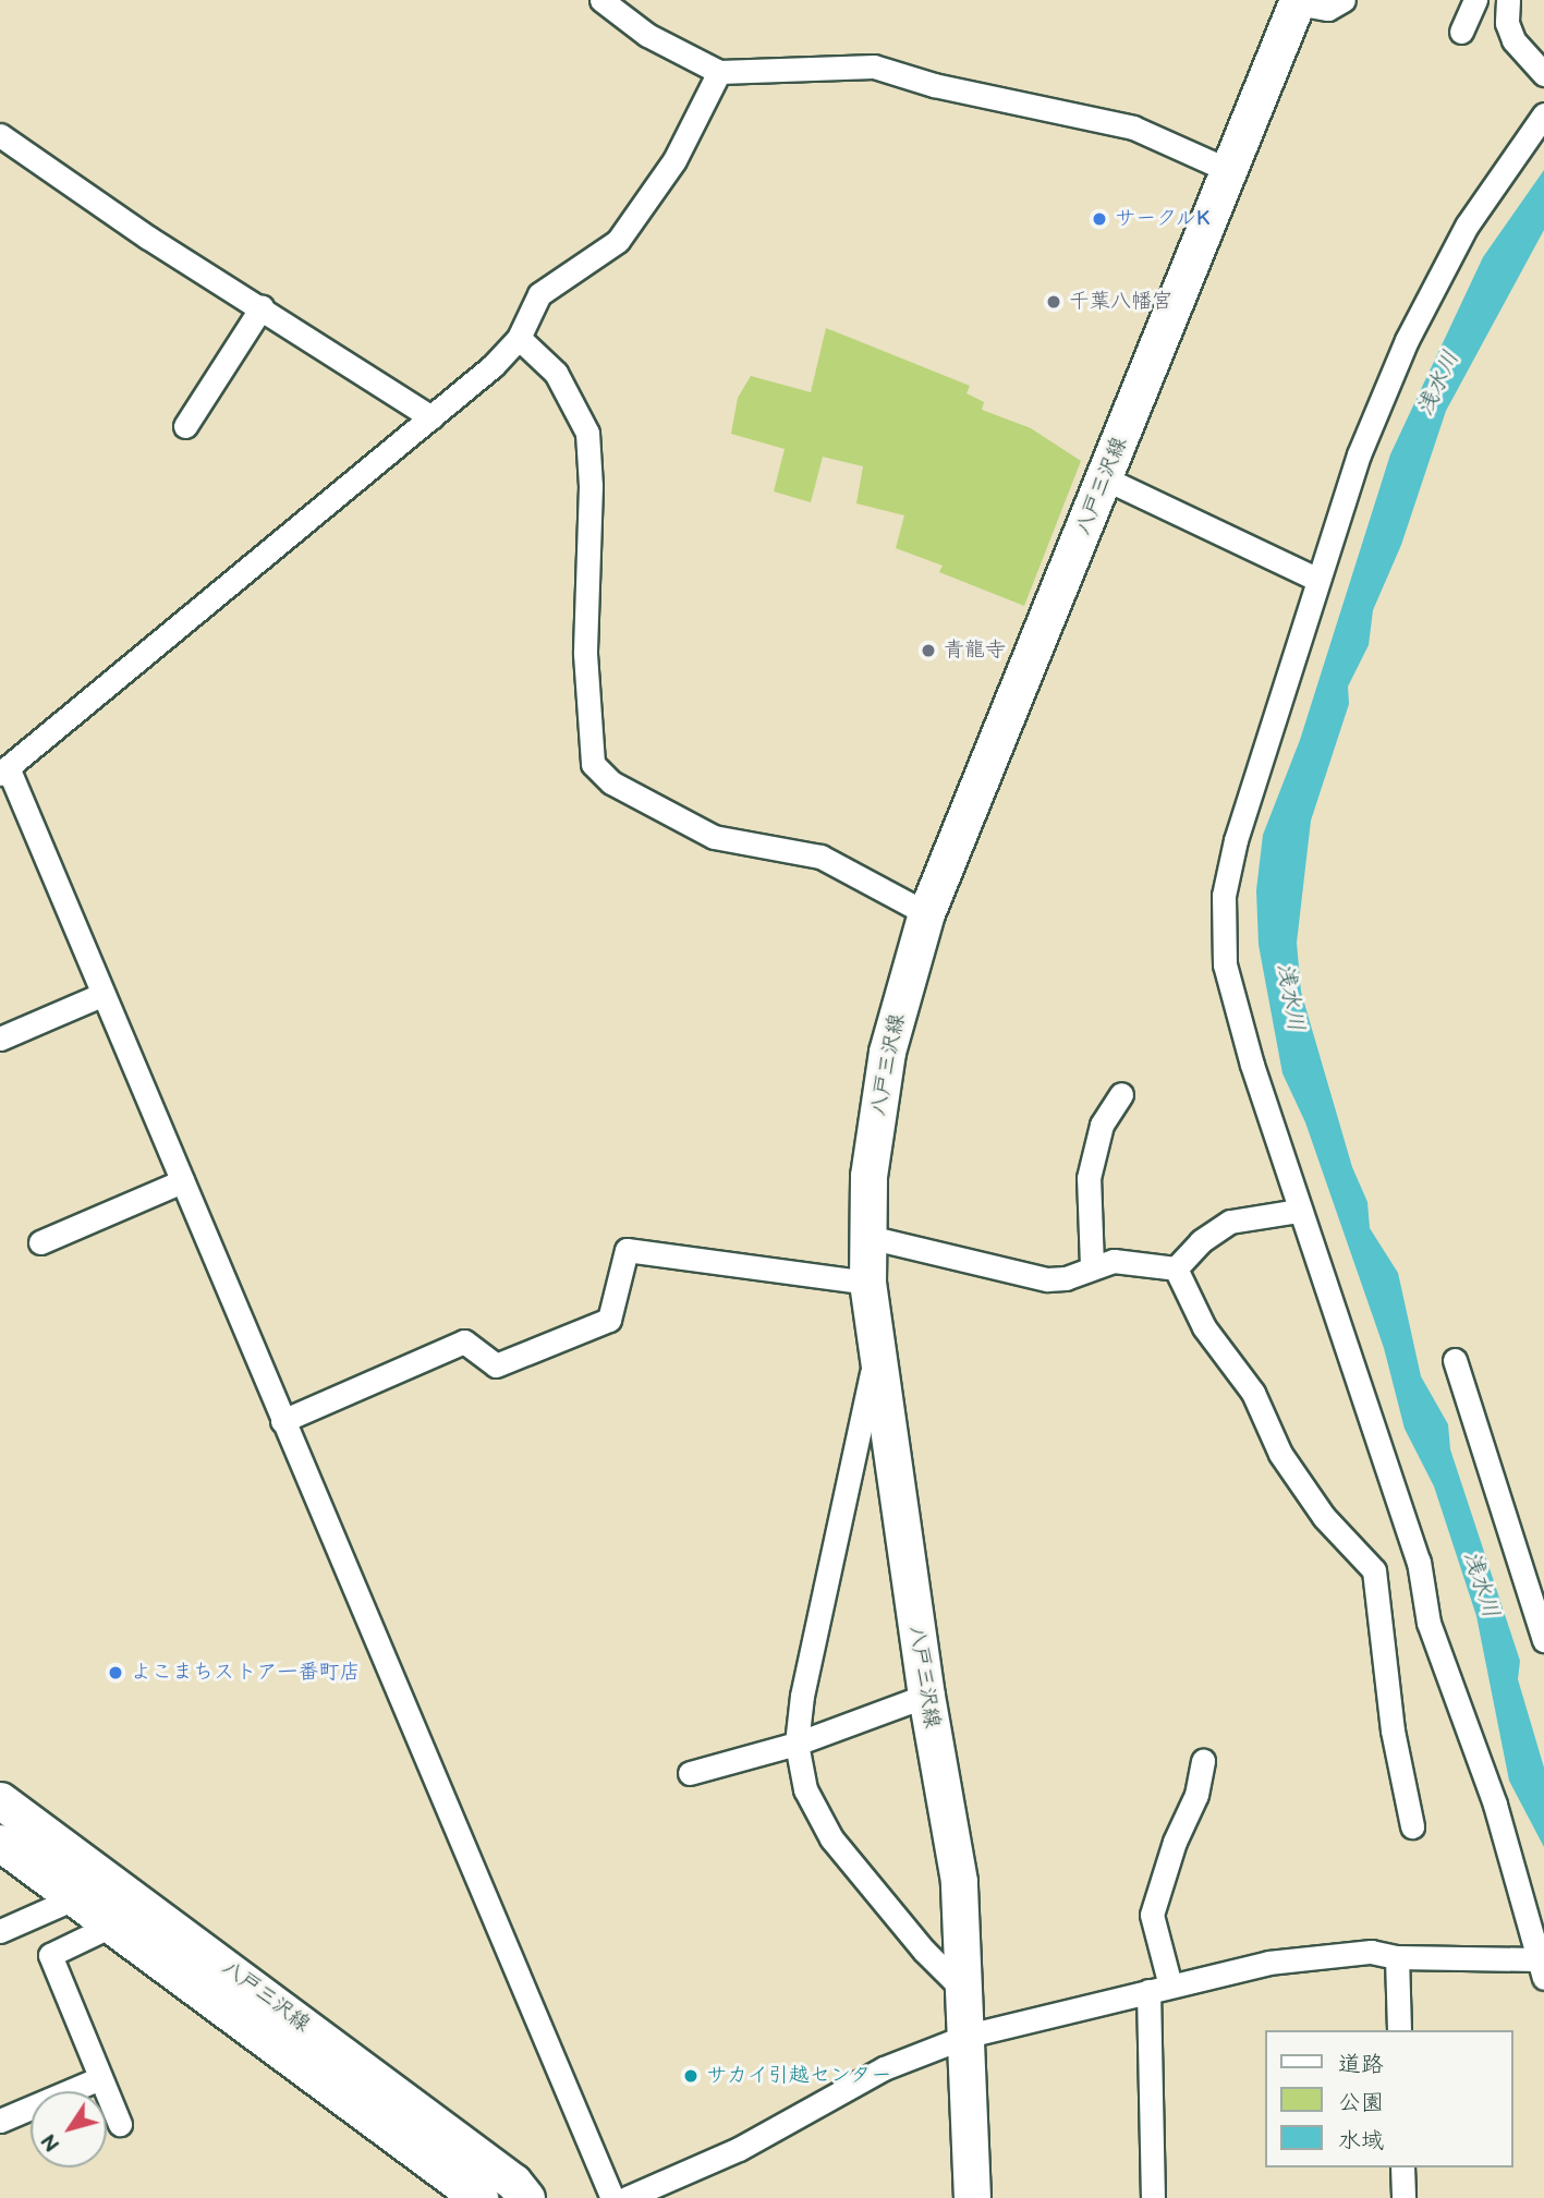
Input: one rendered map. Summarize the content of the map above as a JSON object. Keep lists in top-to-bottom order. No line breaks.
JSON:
{"streets":{"main road":["八戸三沢線"]},"water":["浅水川"],"places":["サークルK","千葉八幡宮","青龍寺","よこまちストア一番町店","サカイ引越センター"],"legend":["道路","公園","水域"],"north":"bottom left"}
